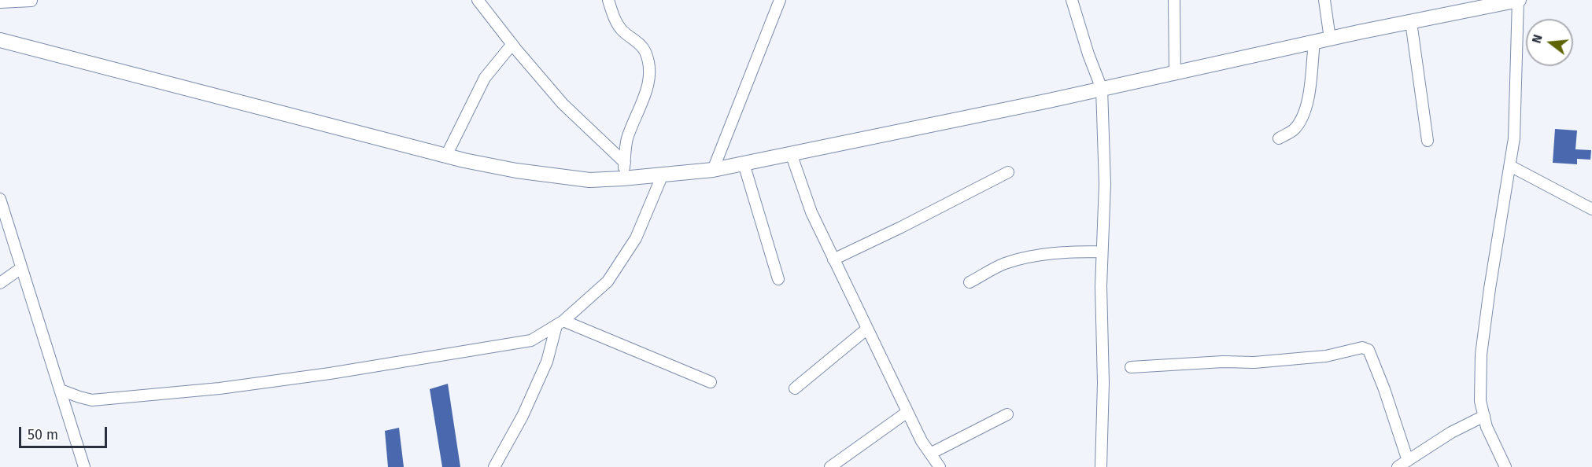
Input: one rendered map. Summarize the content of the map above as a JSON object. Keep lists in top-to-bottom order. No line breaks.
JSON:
{"scale_bar":"50 m","north":"left"}
